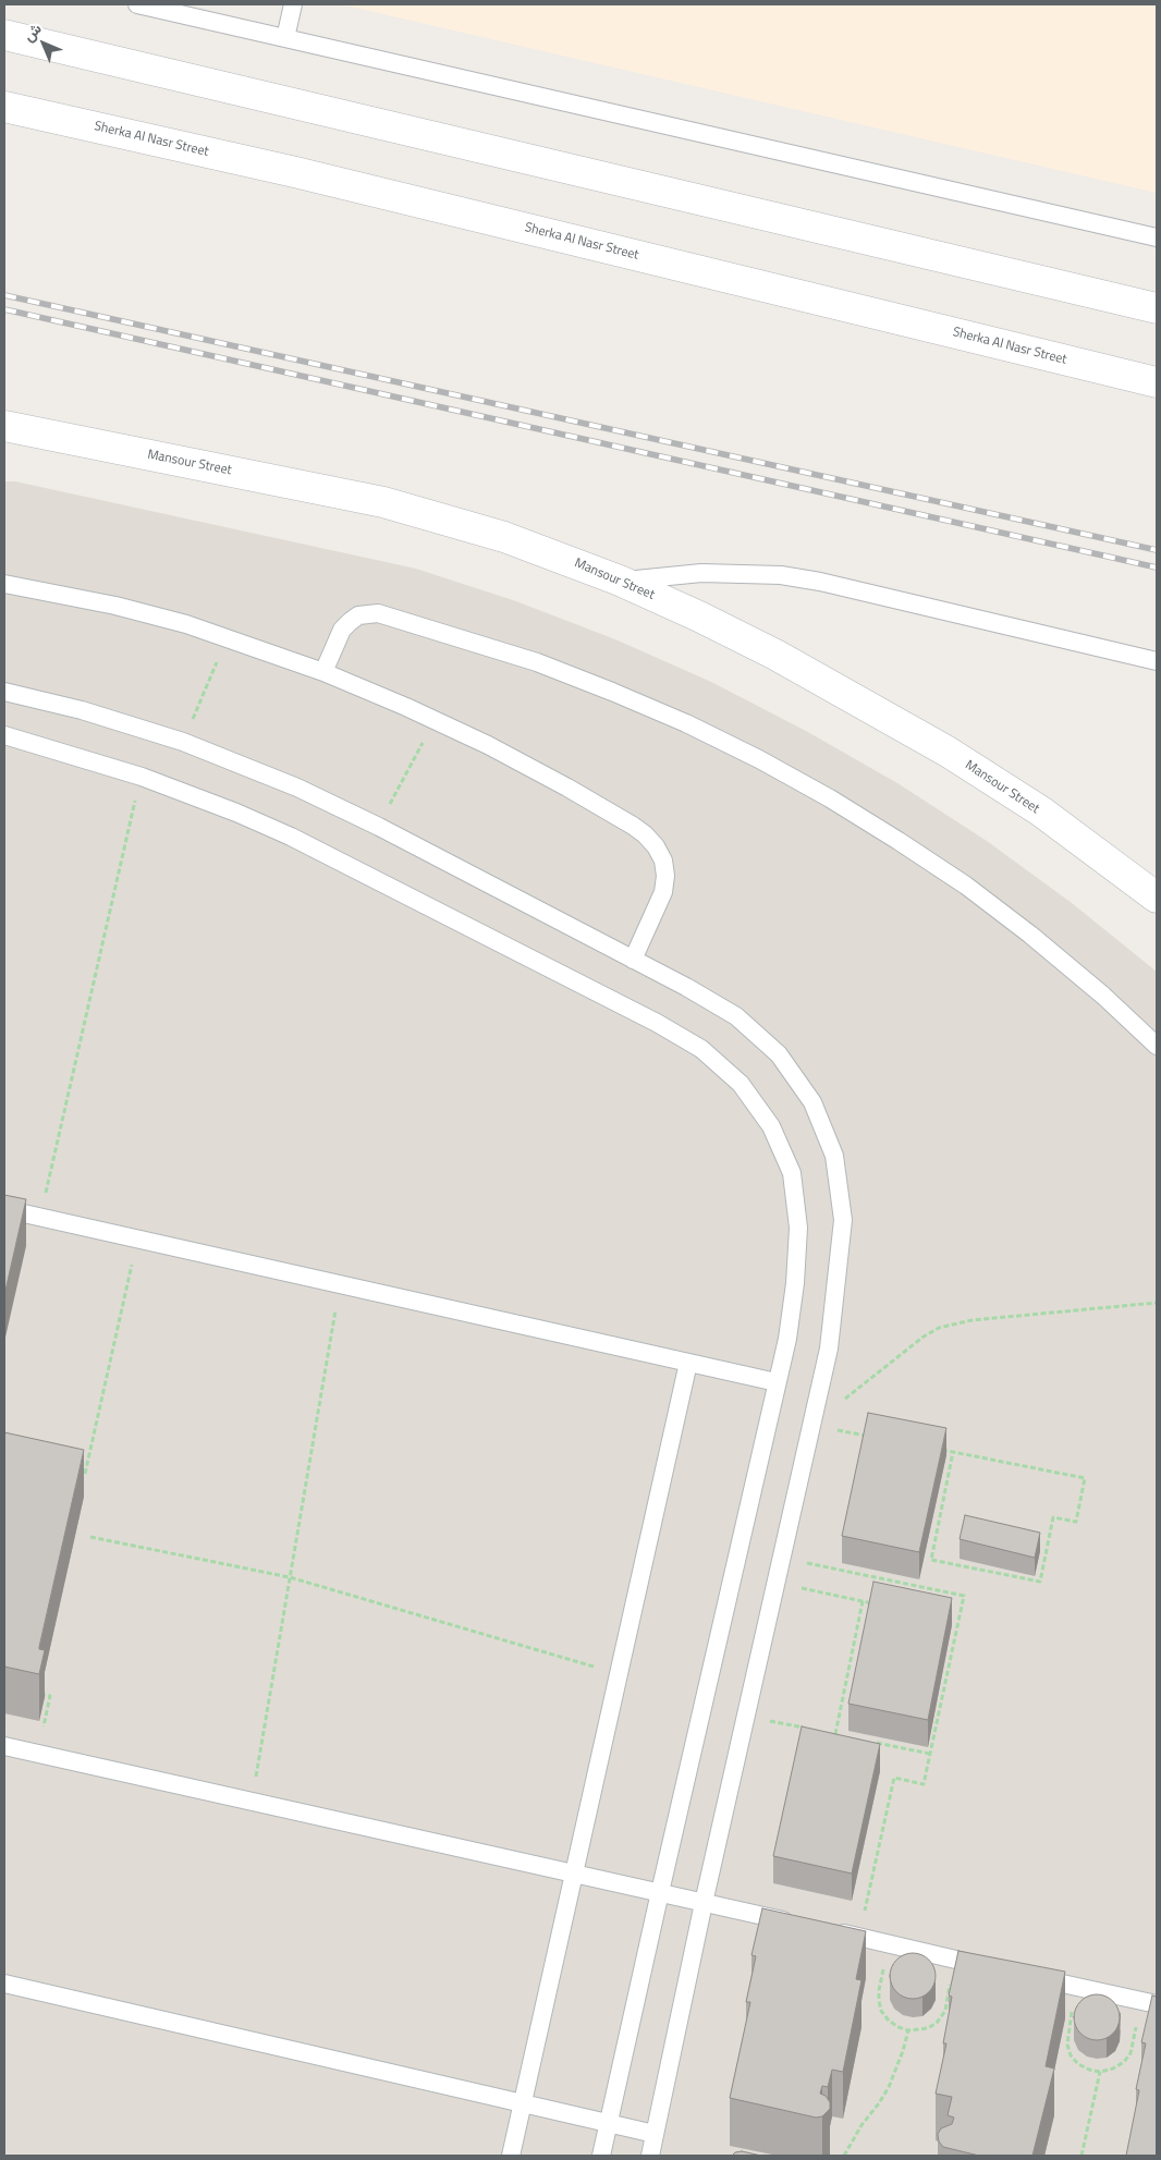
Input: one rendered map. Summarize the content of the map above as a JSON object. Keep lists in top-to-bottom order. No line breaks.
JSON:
{"streets":{"street":["Sherka Al Nasr Street","Mansour Street"]},"north":"top left"}
